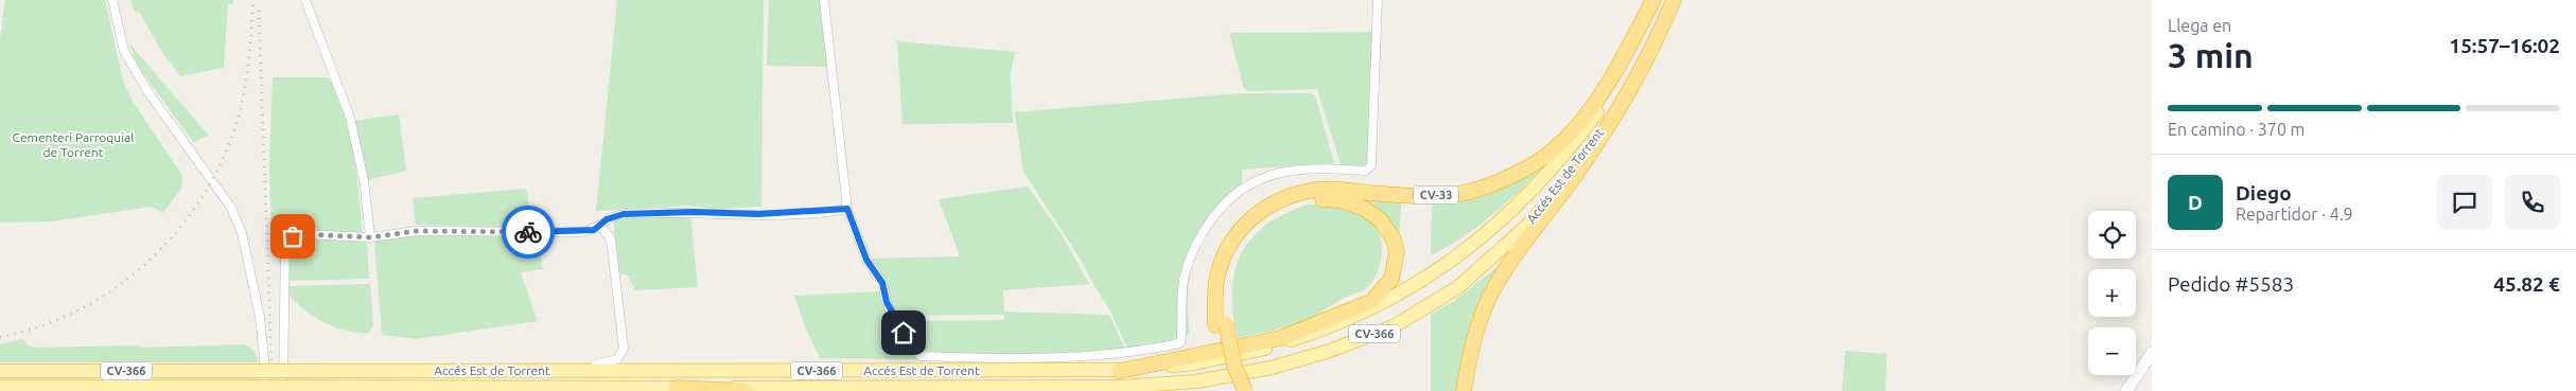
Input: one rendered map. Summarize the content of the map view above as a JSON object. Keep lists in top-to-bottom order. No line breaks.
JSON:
{"streets":{"highway":["CV-33"],"main road":["Accés Est de Torrent","CV-366"]},"crossings":[["Accés Est de Torrent","CV-33"]],"parks":["Cementeri Parroquial de Torrent"],"page":{"heading":["3 min","Llega en","15:57–16:02"],"panel":["Diego","Repartidor · 4.9","Pedido #5583","45.82 €"],"bar":"En camino · 370 m","round":"D","map_buttons":["+","−"]}}
